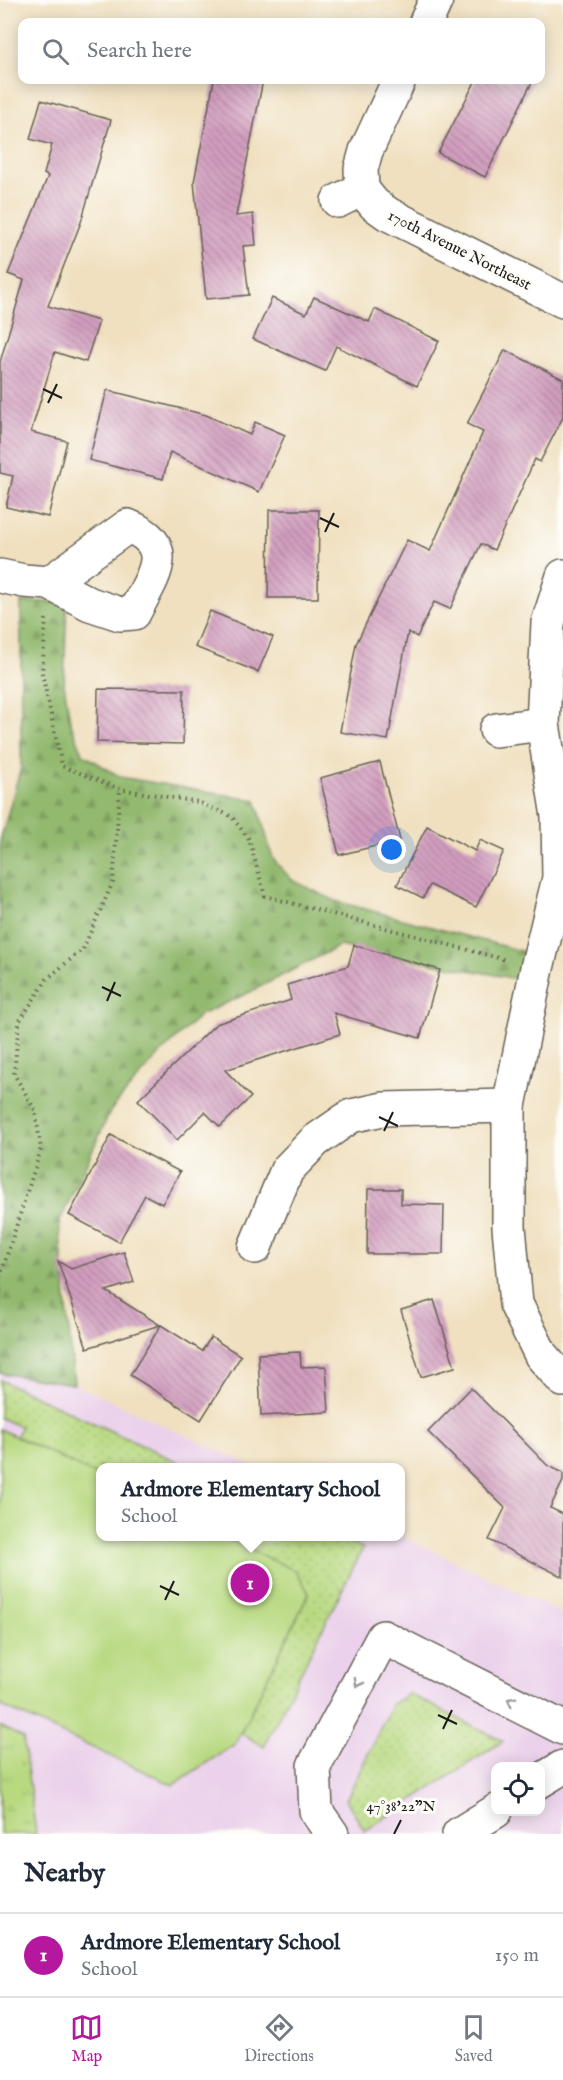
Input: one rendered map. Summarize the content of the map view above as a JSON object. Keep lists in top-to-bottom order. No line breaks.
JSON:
{"streets":{"street":["170th Avenue Northeast"]},"page":{"search":"Search here","popup":["Ardmore Elementary School","School"],"pins":"1","heading":"Nearby","list":[{"mark":"1","name":"Ardmore Elementary School","note":"School","value":"150 m"}],"nav":["Map","Directions","Saved"]},"coordinates":["47°38'22\"N"]}
